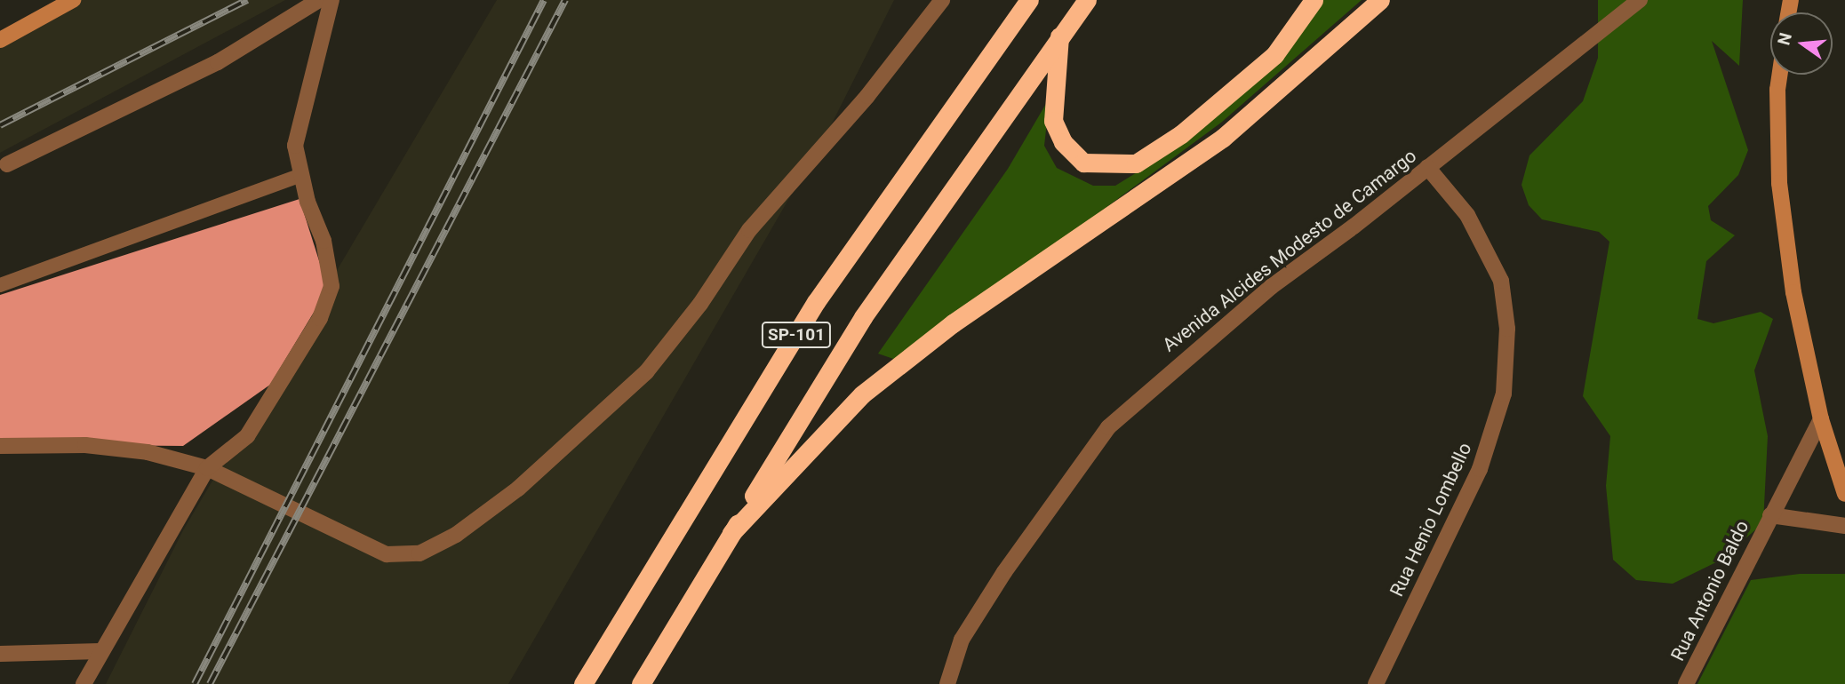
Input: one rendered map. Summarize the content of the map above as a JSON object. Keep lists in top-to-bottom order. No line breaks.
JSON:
{"streets":{"highway":["SP-101"],"street":["Avenida Alcides Modesto de Camargo","Rua Henio Lombello","Rua Antonio Baldo"]},"crossings":[["Avenida Alcides Modesto de Camargo","Rua Henio Lombello"]],"north":"left"}
